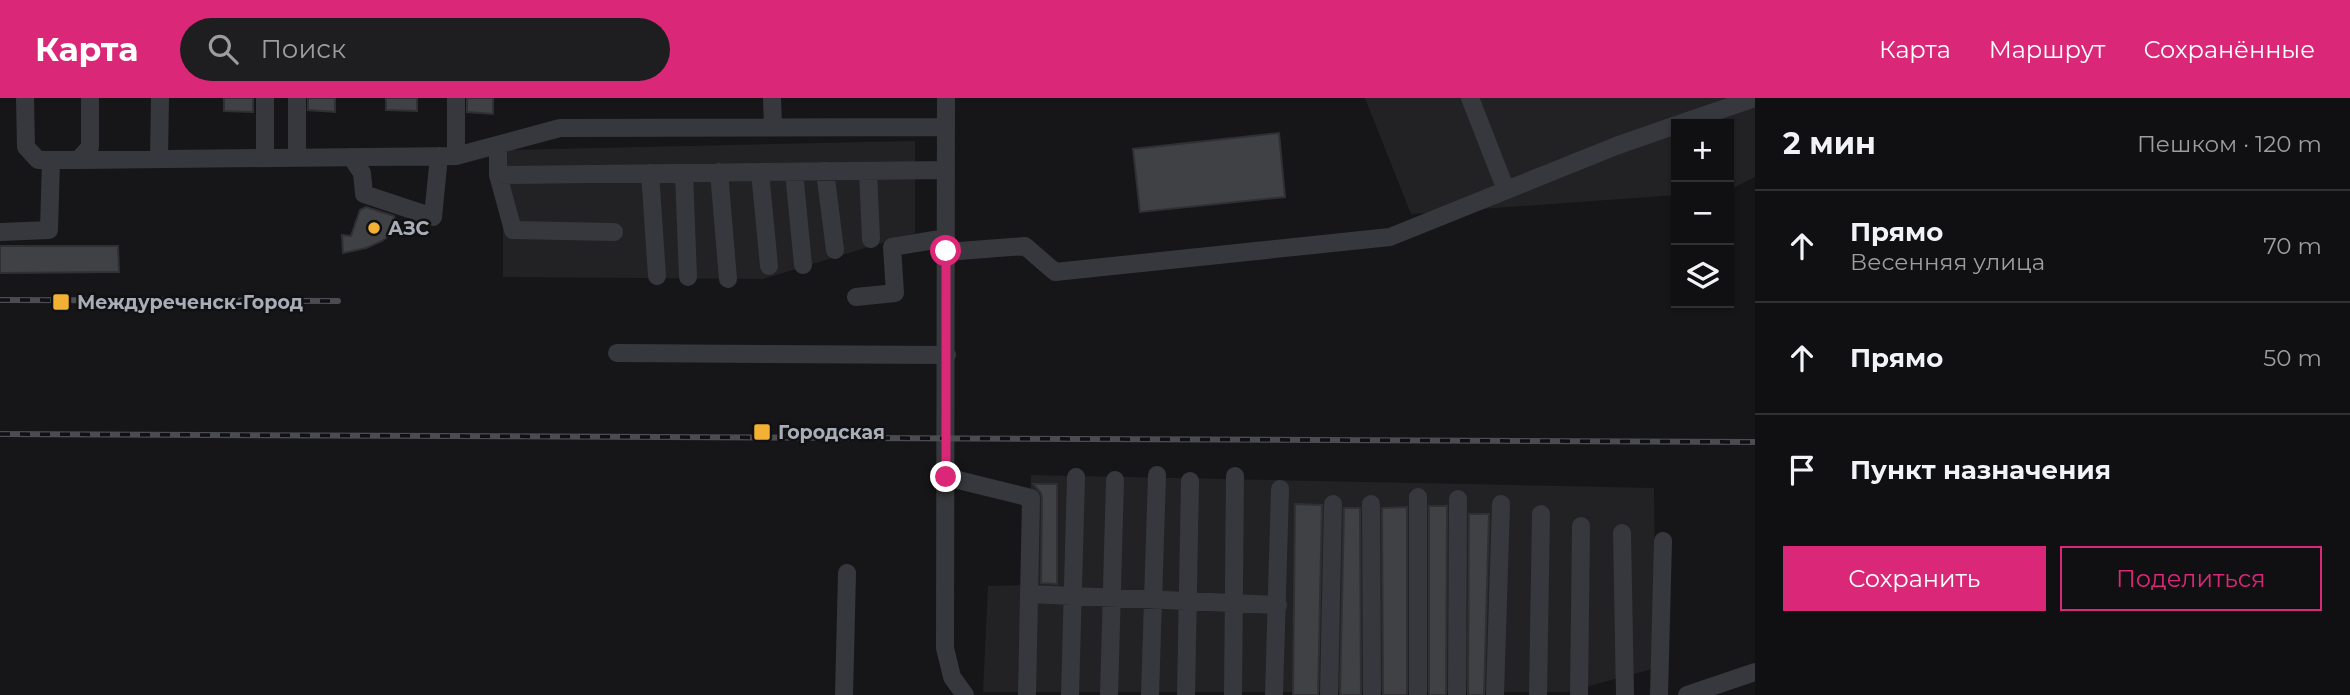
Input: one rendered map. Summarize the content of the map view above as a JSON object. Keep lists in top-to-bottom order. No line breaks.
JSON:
{"places":{"other":["АЗС"],"transit":["Междуреченск-Город","Городская"]},"page":{"header":"Карта","search":"Поиск","nav":["Карта","Маршрут","Сохранённые"],"heading":["2 мин","Пешком · 120 m"],"map_buttons":["+","−"],"list":[["Прямо","Весенняя улица","70 m"],["Прямо","50 m"],"Пункт назначения"],"buttons":["Сохранить","Поделиться"]}}
